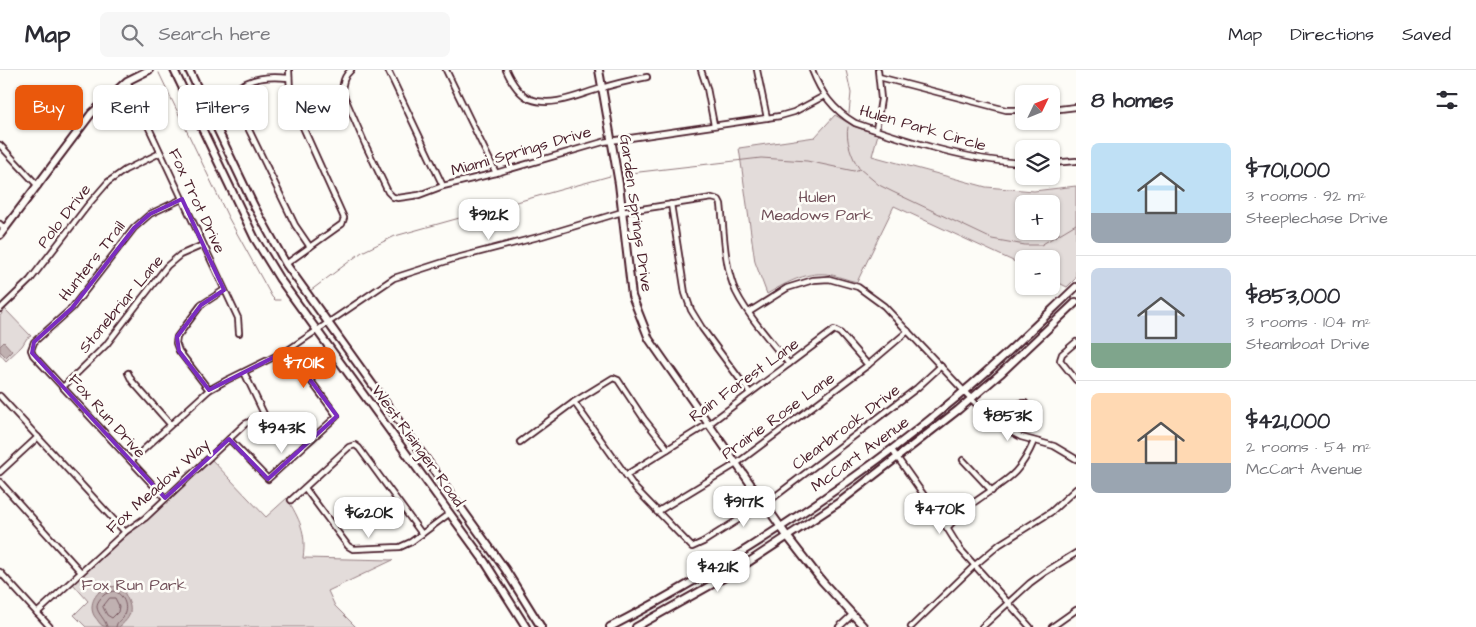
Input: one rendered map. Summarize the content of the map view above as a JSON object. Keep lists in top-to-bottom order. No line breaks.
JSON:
{"streets":{"main road":["Garden Springs Drive","West Risinger Road","McCart Avenue"],"street":["Hulen Park Circle","Miami Springs Drive","Fox Trot Drive","Polo Drive","Hunters Trail","Stonebriar Lane","Rain Forest Lane","Fox Run Drive","Prairie Rose Lane","Clearbrook Drive","Fox Meadow Way"]},"crossings":[["Hulen Park Circle","Miami Springs Drive"],["Miami Springs Drive","Garden Springs Drive"],["Fox Trot Drive","Polo Drive"],["Fox Trot Drive","Hunters Trail"],["Fox Trot Drive","Stonebriar Lane"],["Garden Springs Drive","Rain Forest Lane"],["Garden Springs Drive","Prairie Rose Lane"],["Garden Springs Drive","Clearbrook Drive"],["Garden Springs Drive","McCart Avenue"],["Hunters Trail","Fox Run Drive"],["Stonebriar Lane","Fox Run Drive"],["Rain Forest Lane","Prairie Rose Lane"],["Rain Forest Lane","Clearbrook Drive"],["Fox Run Drive","Fox Meadow Way"],["Prairie Rose Lane","Clearbrook Drive"]],"parks":["Hulen Meadows Park","Fox Run Park"],"north":"top right","page":{"header":"Map","search":"Search here","nav":["Map","Directions","Saved"],"heading":"8 homes","map_buttons":["+","−"],"chip":["Buy","Rent","Filters","New"],"list":[{"name":"$701,000","note":"3 rooms · 92 m² · Steeplechase Drive"},{"name":"$853,000","note":"3 rooms · 104 m² · Steamboat Drive"},{"name":"$421,000","note":"2 rooms · 54 m² · McCart Avenue"}],"price":["$912K","$701K","$853K","$943K","$917K","$470K","$620K","$421K"]}}
